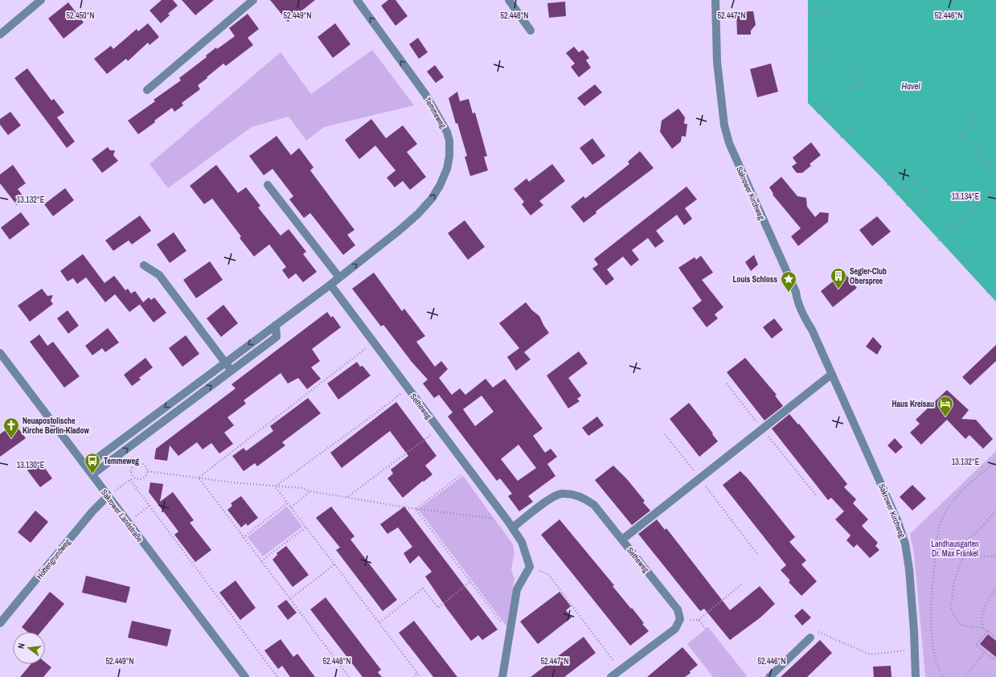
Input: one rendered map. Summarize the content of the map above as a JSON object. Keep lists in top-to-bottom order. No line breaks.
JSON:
{"streets":{"street":["Temmeweg","Sakrower Kirchweg","Setheweg","Sakrower Landstraße","Hottengrundweg"]},"crossings":[["Temmeweg","Setheweg"],["Temmeweg","Sakrower Landstraße"],["Sakrower Landstraße","Hottengrundweg"]],"water":["Havel"],"parks":["Landhausgarten Dr. Max Fränkel"],"places":{"building":["Segler-Club Oberspree"],"place":["Louis Schloss"],"hotel":["Haus Kreisau"],"church":["Neuapostolische Kirche Berlin-Kladow"],"bus stop":["Temmeweg"]},"north":"left","coordinates":["52.450°N","52.449°N","52.448°N","52.447°N","52.446°N","13.134°E","13.132°E","13.130°E"]}
